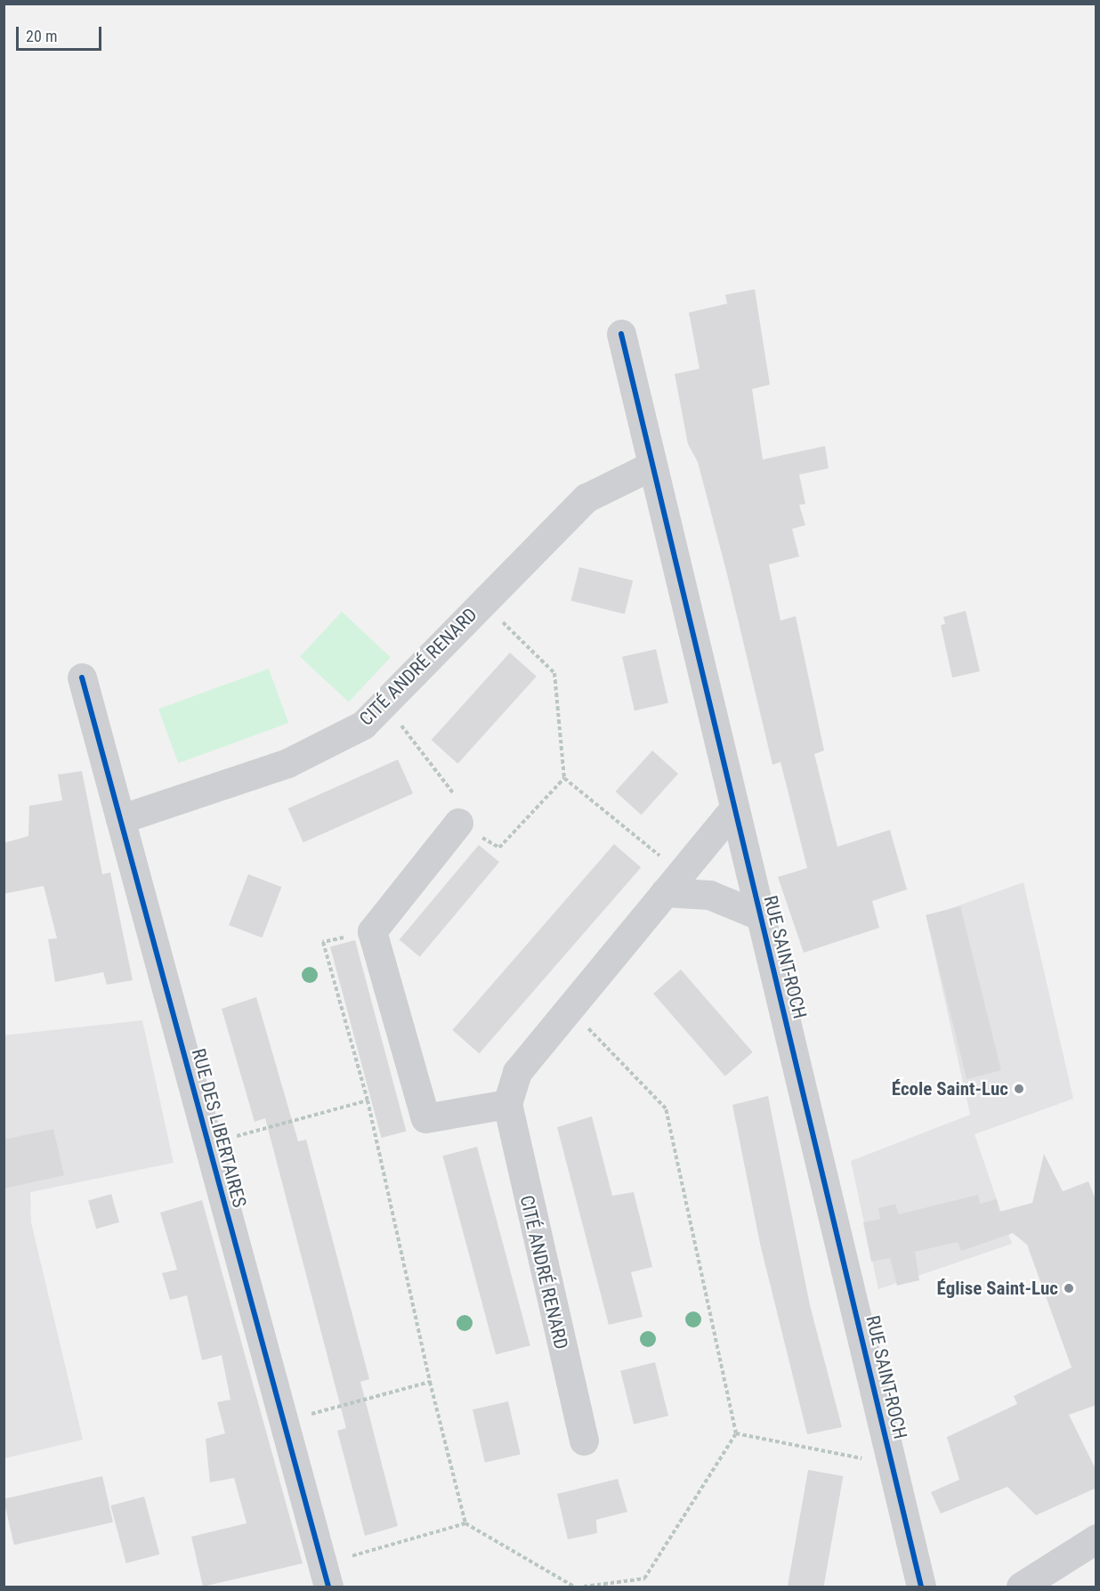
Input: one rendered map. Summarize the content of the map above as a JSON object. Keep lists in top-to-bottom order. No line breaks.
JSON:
{"streets":{"street":["CITÉ ANDRÉ RENARD","RUE SAINT-ROCH","RUE DES LIBERTAIRES"]},"crossings":[["CITÉ ANDRÉ RENARD","RUE SAINT-ROCH"],["CITÉ ANDRÉ RENARD","RUE DES LIBERTAIRES"]],"places":["École Saint-Luc","Église Saint-Luc"],"scale_bar":"20 m"}
